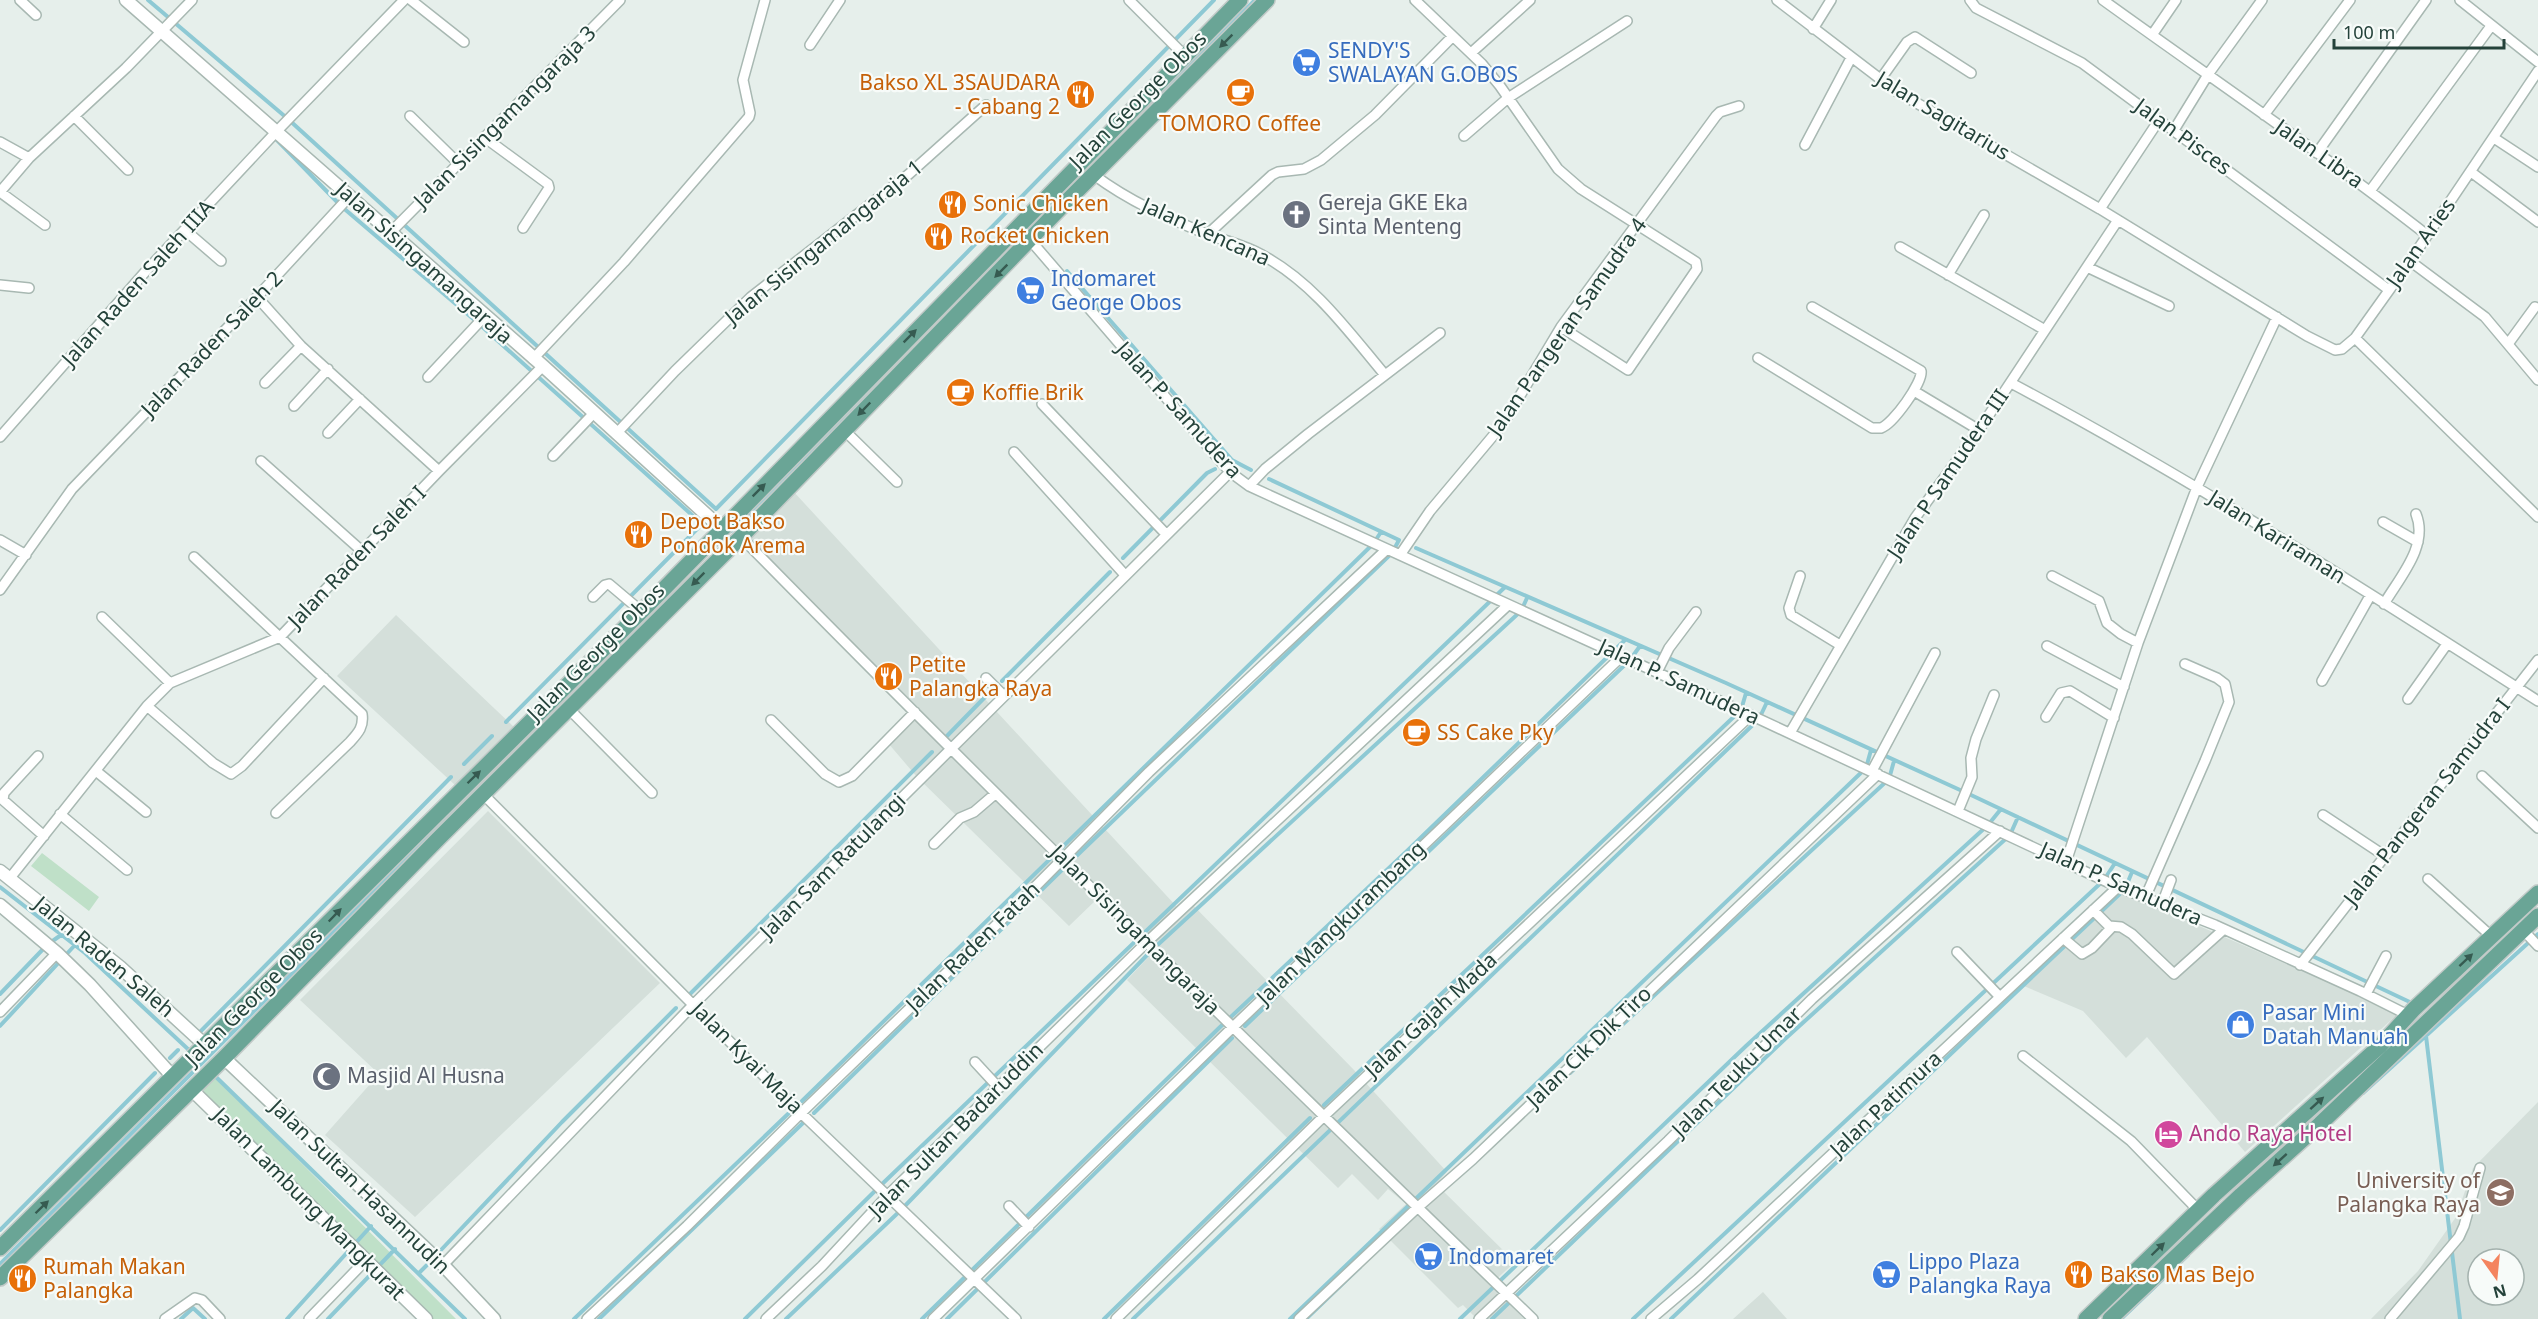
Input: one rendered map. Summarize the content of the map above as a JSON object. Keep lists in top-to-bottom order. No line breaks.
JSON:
{"streets":{"main road":["Jalan George Obos"],"street":["Jalan Sagitarius","Jalan Sisingamangaraja 3","Jalan Pisces","Jalan Libra","Jalan Kencana","Jalan Sisingamangaraja 1","Jalan Aries","Jalan Sisingamangaraja","Jalan Raden Saleh IIIA","Jalan Pangeran Samudra 4","Jalan Raden Saleh 2","Jalan P. Samudera","Jalan P Samudera III","Jalan Kariraman","Jalan Raden Saleh I","Jalan Pangeran Samudra I","Jalan Sam Ratulangi","Jalan Mangkurambang","Jalan Raden Fatah","Jalan Raden Saleh","Jalan Gajah Mada","Jalan Cik Dik Tiro","Jalan Kyai Maja","Jalan Teuku Umar","Jalan Patimura","Jalan Sultan Badaruddin","Jalan Sultan Hasannudin","Jalan Lambung Mangkurat"]},"crossings":[["Jalan George Obos","Jalan Kencana"],["Jalan George Obos","Jalan Sisingamangaraja"],["Jalan George Obos","Jalan P. Samudera"],["Jalan George Obos","Jalan Raden Saleh"],["Jalan George Obos","Jalan Kyai Maja"],["Jalan George Obos","Jalan Sultan Hasannudin"],["Jalan George Obos","Jalan Lambung Mangkurat"],["Jalan Sagitarius","Jalan P Samudera III"],["Jalan Sisingamangaraja 3","Jalan Sisingamangaraja"],["Jalan Pisces","Jalan Aries"],["Jalan Libra","Jalan Aries"],["Jalan Sisingamangaraja 1","Jalan Sisingamangaraja"],["Jalan Sisingamangaraja","Jalan Raden Saleh IIIA"],["Jalan Sisingamangaraja","Jalan Raden Saleh 2"],["Jalan Sisingamangaraja","Jalan Raden Saleh I"],["Jalan Sisingamangaraja","Jalan Sam Ratulangi"],["Jalan Sisingamangaraja","Jalan Mangkurambang"],["Jalan Sisingamangaraja","Jalan Raden Fatah"],["Jalan Sisingamangaraja","Jalan Gajah Mada"],["Jalan Sisingamangaraja","Jalan Cik Dik Tiro"],["Jalan Sisingamangaraja","Jalan Teuku Umar"],["Jalan Sisingamangaraja","Jalan Sultan Badaruddin"],["Jalan Pangeran Samudra 4","Jalan P. Samudera"],["Jalan P. Samudera","Jalan P Samudera III"],["Jalan P. Samudera","Jalan Pangeran Samudra I"],["Jalan P. Samudera","Jalan Sam Ratulangi"],["Jalan P. Samudera","Jalan Mangkurambang"],["Jalan P. Samudera","Jalan Raden Fatah"],["Jalan P. Samudera","Jalan Gajah Mada"],["Jalan P. Samudera","Jalan Cik Dik Tiro"],["Jalan P. Samudera","Jalan Teuku Umar"],["Jalan P. Samudera","Jalan Patimura"],["Jalan P. Samudera","Jalan Sultan Badaruddin"],["Jalan P Samudera III","Jalan Kariraman"],["Jalan Kariraman","Jalan Pangeran Samudra I"],["Jalan Raden Saleh I","Jalan Raden Saleh"],["Jalan Sam Ratulangi","Jalan Kyai Maja"],["Jalan Sam Ratulangi","Jalan Sultan Hasannudin"],["Jalan Mangkurambang","Jalan Kyai Maja"],["Jalan Raden Fatah","Jalan Kyai Maja"],["Jalan Kyai Maja","Jalan Sultan Badaruddin"]],"places":{"supermarket":["SENDY'S SWALAYAN G.OBOS","Indomaret George Obos","Indomaret","Lippo Plaza Palangka Raya"],"cafe":["TOMORO Coffee","Koffie Brik","SS Cake Pky"],"restaurant":["Bakso XL 3SAUDARA - Cabang 2","Sonic Chicken","Rocket Chicken","Depot Bakso Pondok Arema","Petite Palangka Raya","Bakso Mas Bejo","Rumah Makan Palangka"],"church":["Gereja GKE Eka Sinta Menteng"],"shop":["Pasar Mini Datah Manuah"],"mosque":["Masjid Al Husna"],"hotel":["Ando Raya Hotel"],"school or university":["University of Palangka Raya"]},"scale_bar":"100 m","north":"bottom"}
